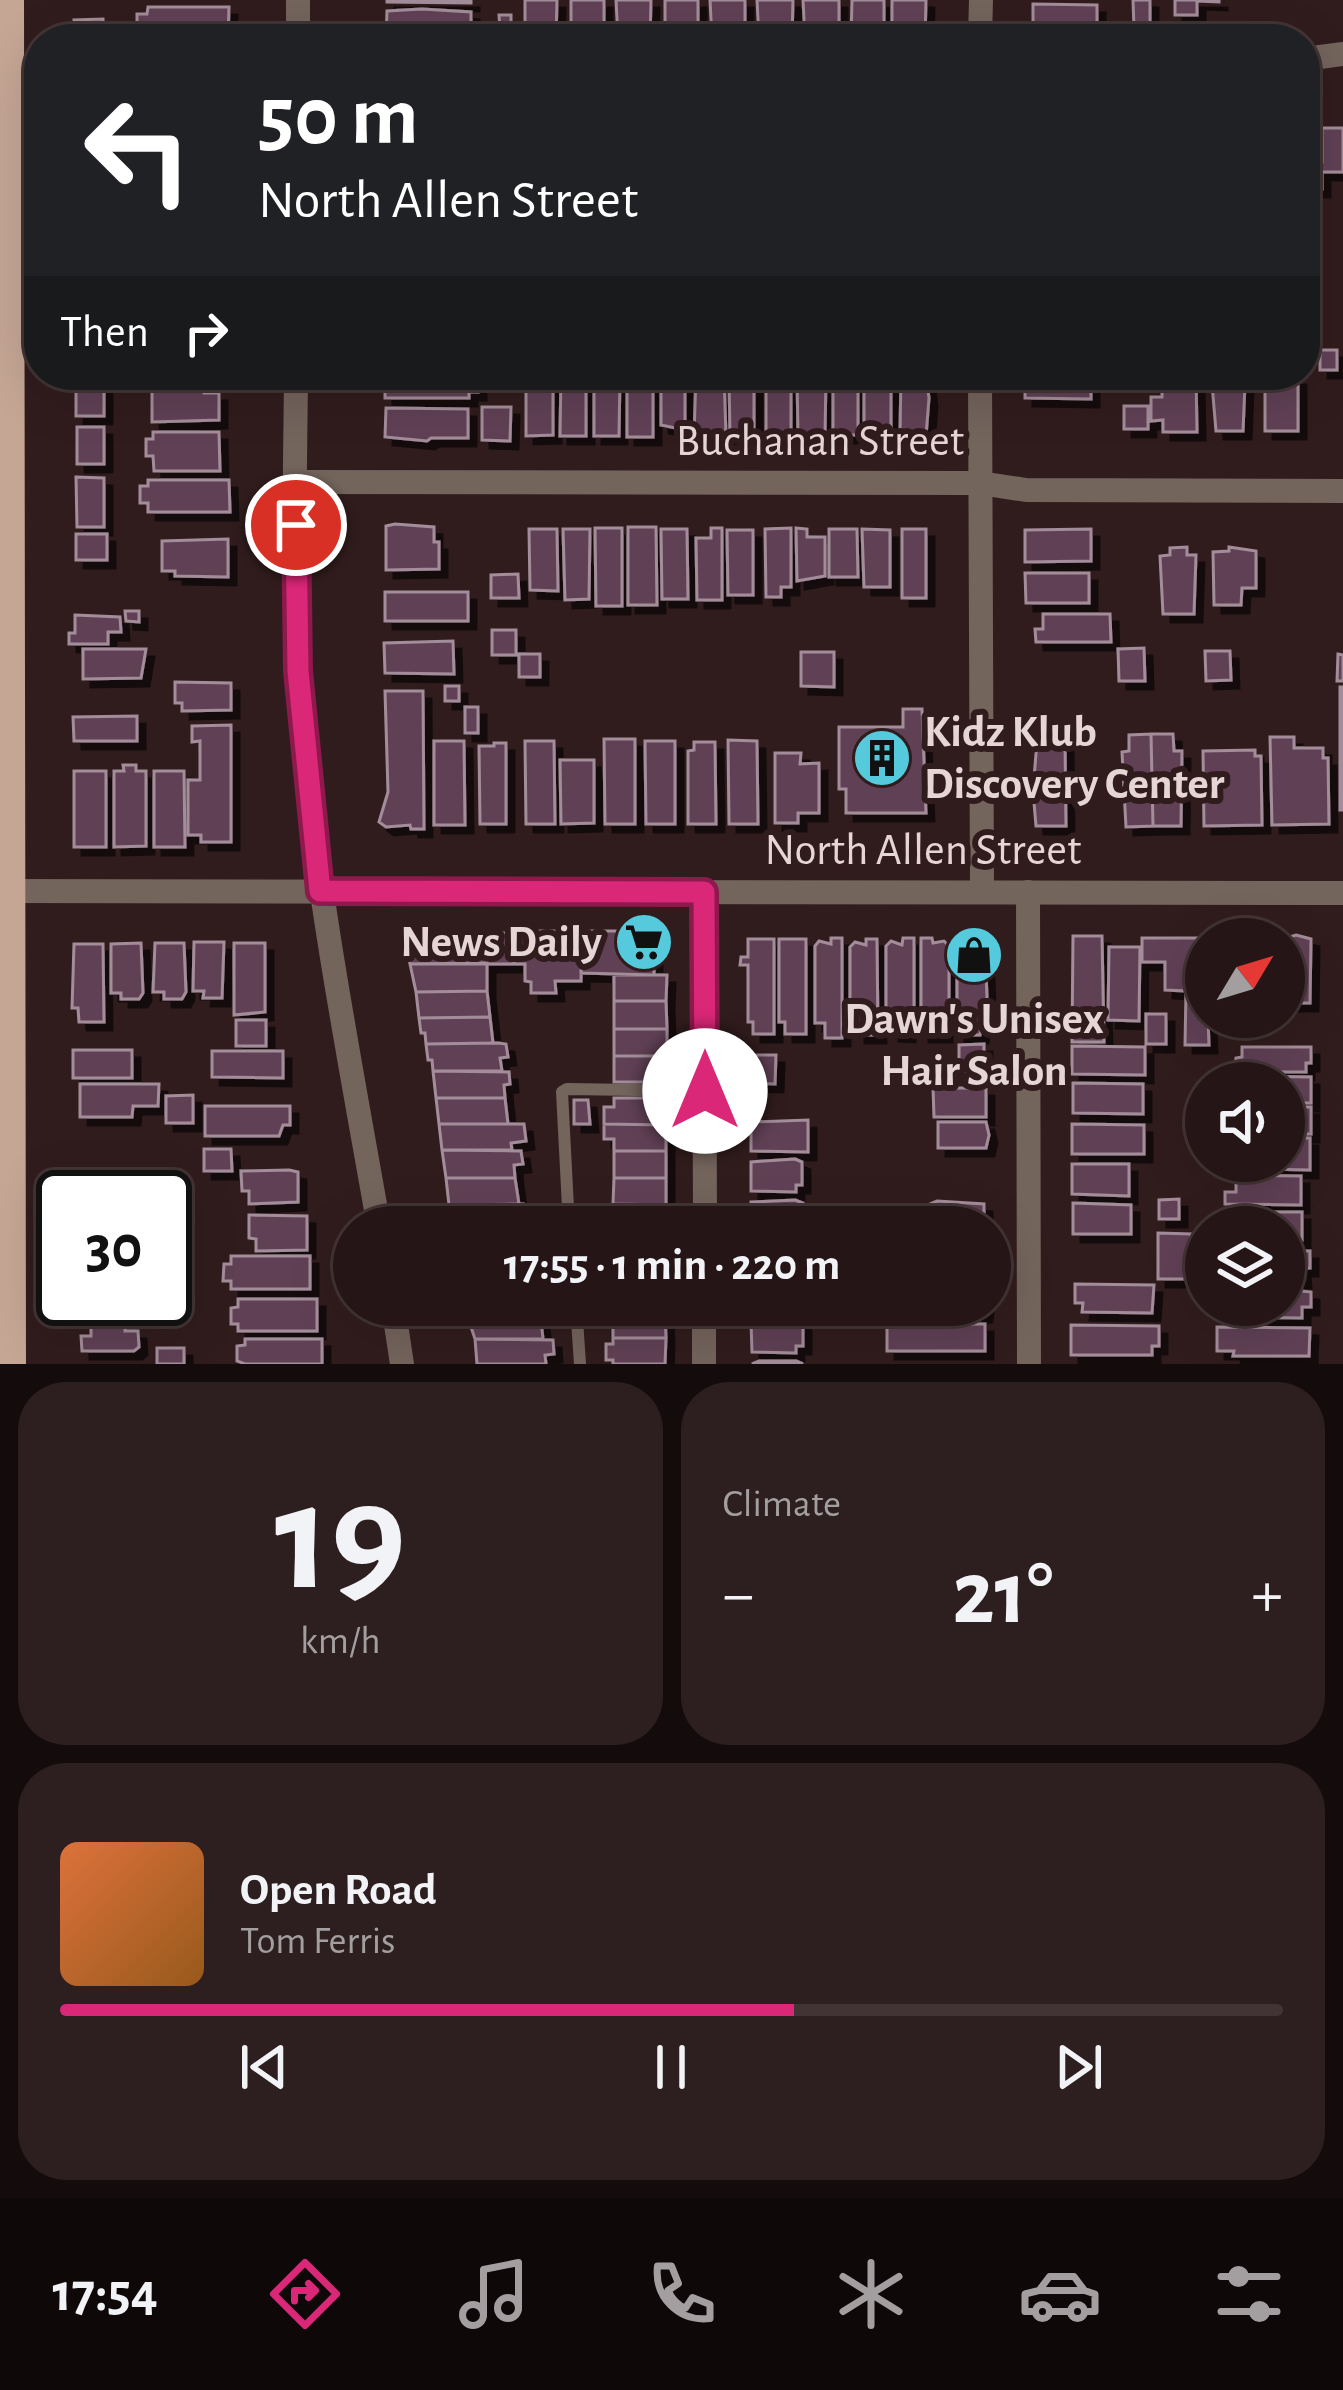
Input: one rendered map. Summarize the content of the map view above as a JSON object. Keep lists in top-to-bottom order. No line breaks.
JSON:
{"streets":{"street":["Buchanan Street","North Allen Street"]},"places":{"building":["Kidz Klub Discovery Center"],"supermarket":["News Daily"],"shop":["Dawn's Unisex Hair Salon"]},"north":"top right","page":{"turn":["50 m","North Allen Street"],"then":"Then","limit":"30","trip":"17:55 · 1 min · 220 m","tile":[["19","km/h"],"Climate"],"heat":["−","21°","+"],"song":["Open Road","Tom Ferris"],"tabs":"17:54"}}
